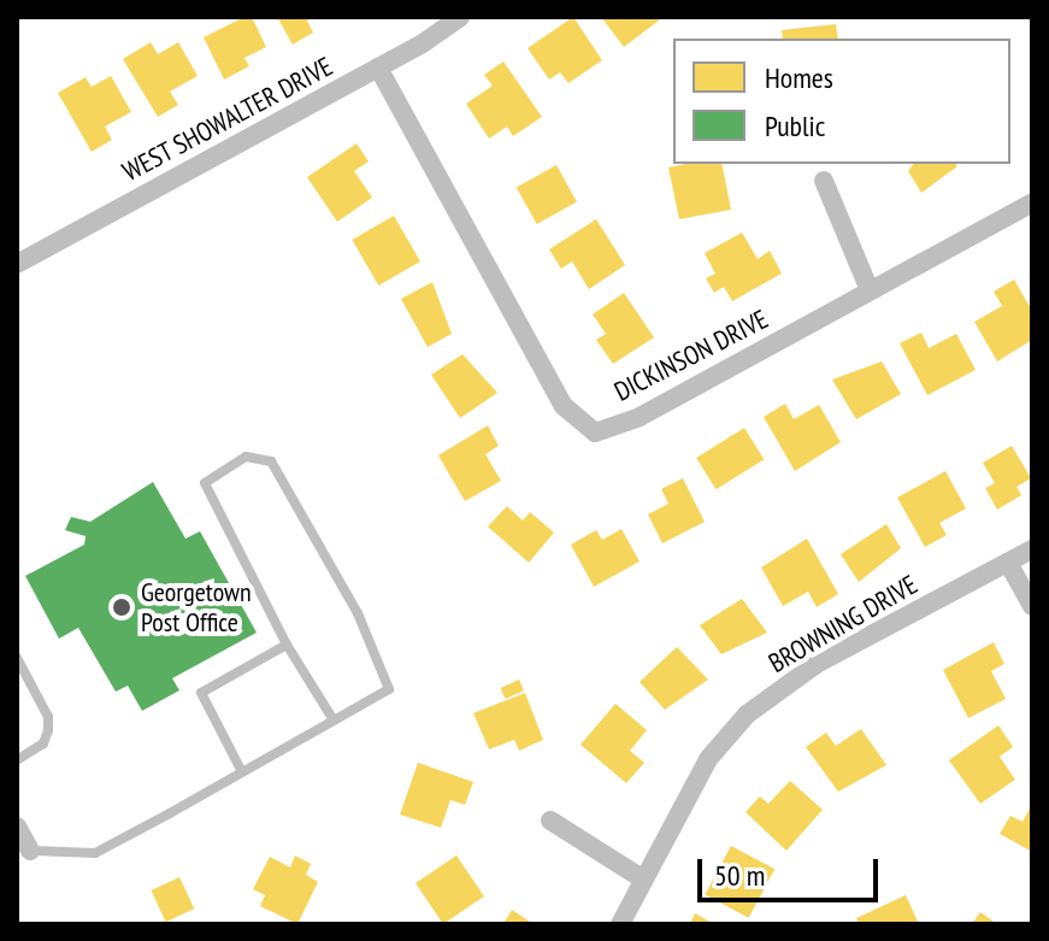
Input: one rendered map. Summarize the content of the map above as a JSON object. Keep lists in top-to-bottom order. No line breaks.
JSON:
{"streets":{"street":["WEST SHOWALTER DRIVE","DICKINSON DRIVE","BROWNING DRIVE"]},"crossings":[["WEST SHOWALTER DRIVE","DICKINSON DRIVE"]],"places":["Georgetown Post Office"],"legend":["Homes","Public"],"scale_bar":"50 m"}
